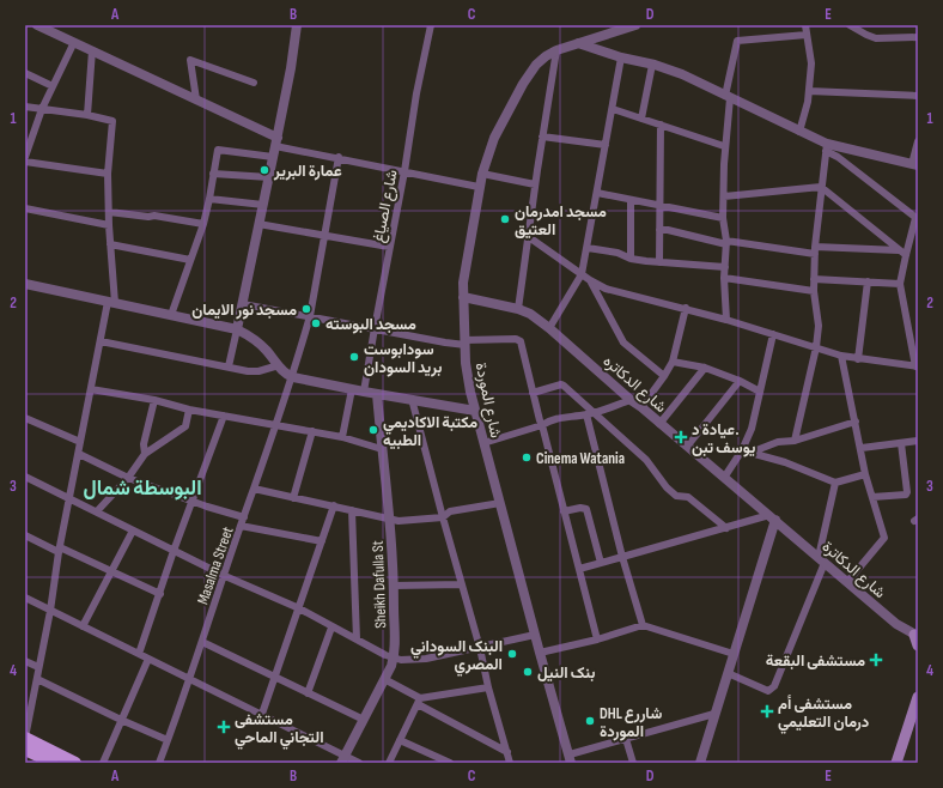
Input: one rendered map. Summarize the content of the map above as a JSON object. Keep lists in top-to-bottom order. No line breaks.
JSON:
{"streets":{"street":["شارع الصياغ","شارع الدكاتره","شارع الموردة","Masalma Street","شارع الدكاترة","Sheikh Dafulla St"]},"crossings":[["شارع الدكاتره","شارع الموردة"],["شارع الدكاتره","شارع الدكاترة"]],"districts":["البوسطة شمال"],"places":{"other":["عمارة البرير","مسجد امدرمان العتيق","مسجد نور الايمان","مسجد البوسته","سودابوست بريد السودان","مكتبة الاكاديمي الطبيه","Cinema Watania","البنک السوداني المصري","بنک النيل","DHL شاررع الموردة"],"health":["عيادة د. يوسف تبن","مستشفى البقعة","مستشفى أم درمان التعليمي","مستشفى التجاني الماحي"]},"grid":{"columns":["A","B","C","D","E"],"rows":["1","2","3","4"]}}
